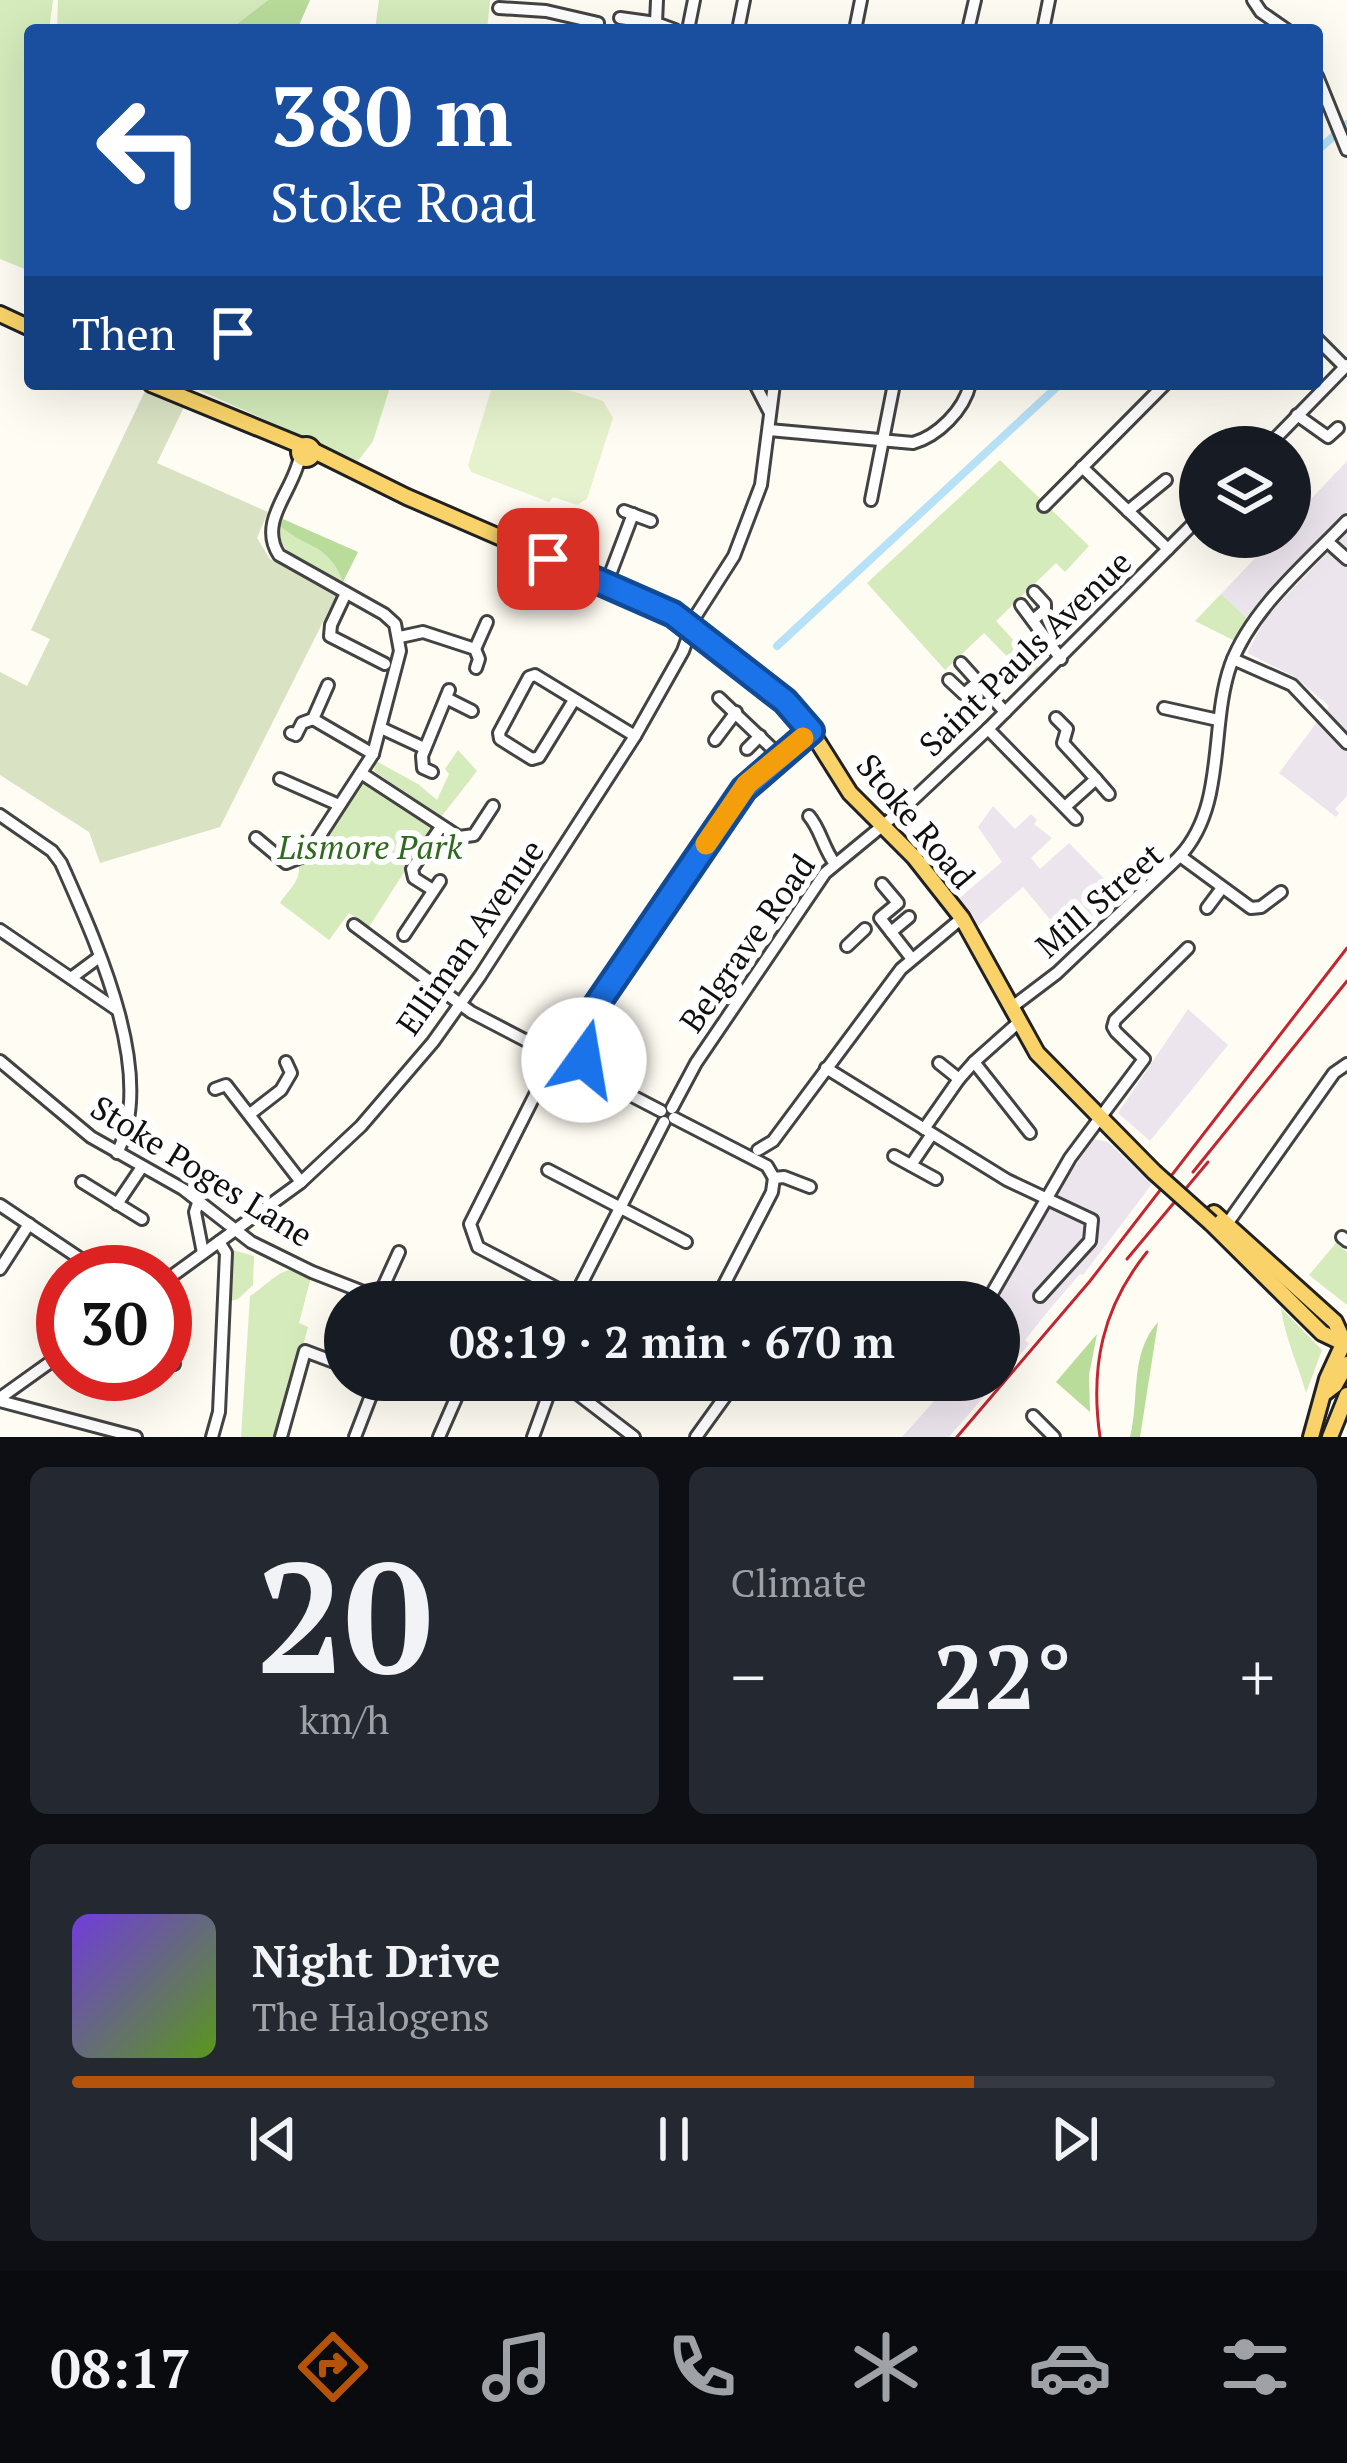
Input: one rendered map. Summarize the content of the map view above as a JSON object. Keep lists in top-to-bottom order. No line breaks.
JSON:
{"streets":{"main road":["Stoke Road"],"street":["Saint Pauls Avenue","Mill Street","Elliman Avenue","Belgrave Road","Stoke Poges Lane"]},"crossings":[["Saint Pauls Avenue","Stoke Road"],["Saint Pauls Avenue","Belgrave Road"],["Stoke Road","Mill Street"],["Stoke Road","Elliman Avenue"],["Stoke Road","Belgrave Road"],["Elliman Avenue","Stoke Poges Lane"]],"parks":["Lismore Park"],"page":{"turn":["380 m","Stoke Road"],"then":"Then","limit":"30","trip":"08:19 · 2 min · 670 m","tile":[["20","km/h"],"Climate"],"heat":["−","22°","+"],"song":["Night Drive","The Halogens"],"tabs":"08:17"}}
